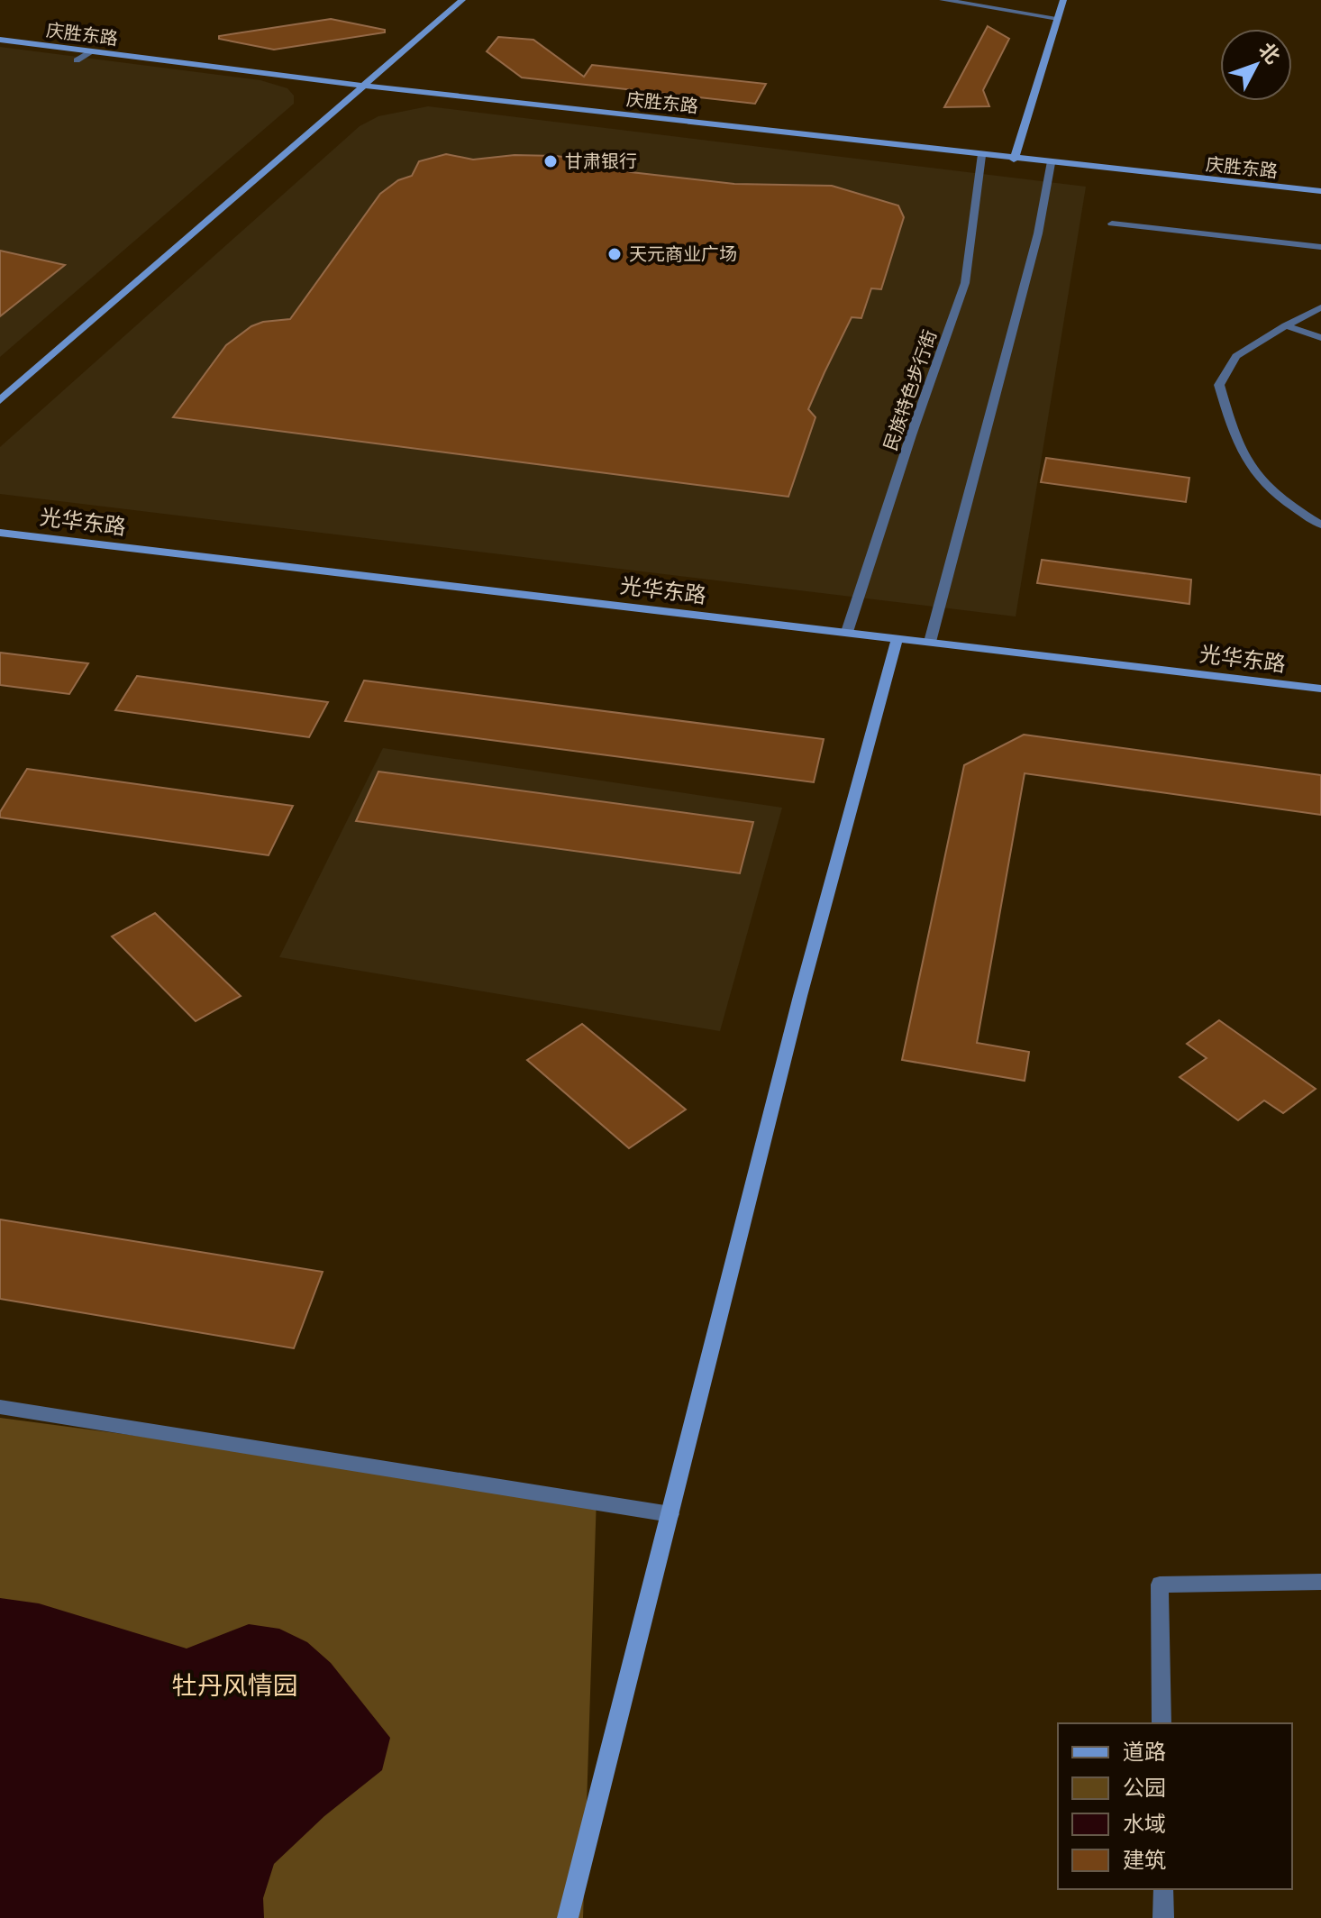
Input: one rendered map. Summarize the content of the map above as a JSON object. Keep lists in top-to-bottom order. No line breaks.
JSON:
{"streets":{"main road":["庆胜东路","光华东路"],"street":["民族特色步行街"]},"crossings":[["庆胜东路","民族特色步行街"],["民族特色步行街","光华东路"]],"parks":["牡丹风情园"],"places":["甘肃银行","天元商业广场"],"legend":["道路","公园","水域","建筑"],"north":"top right"}
